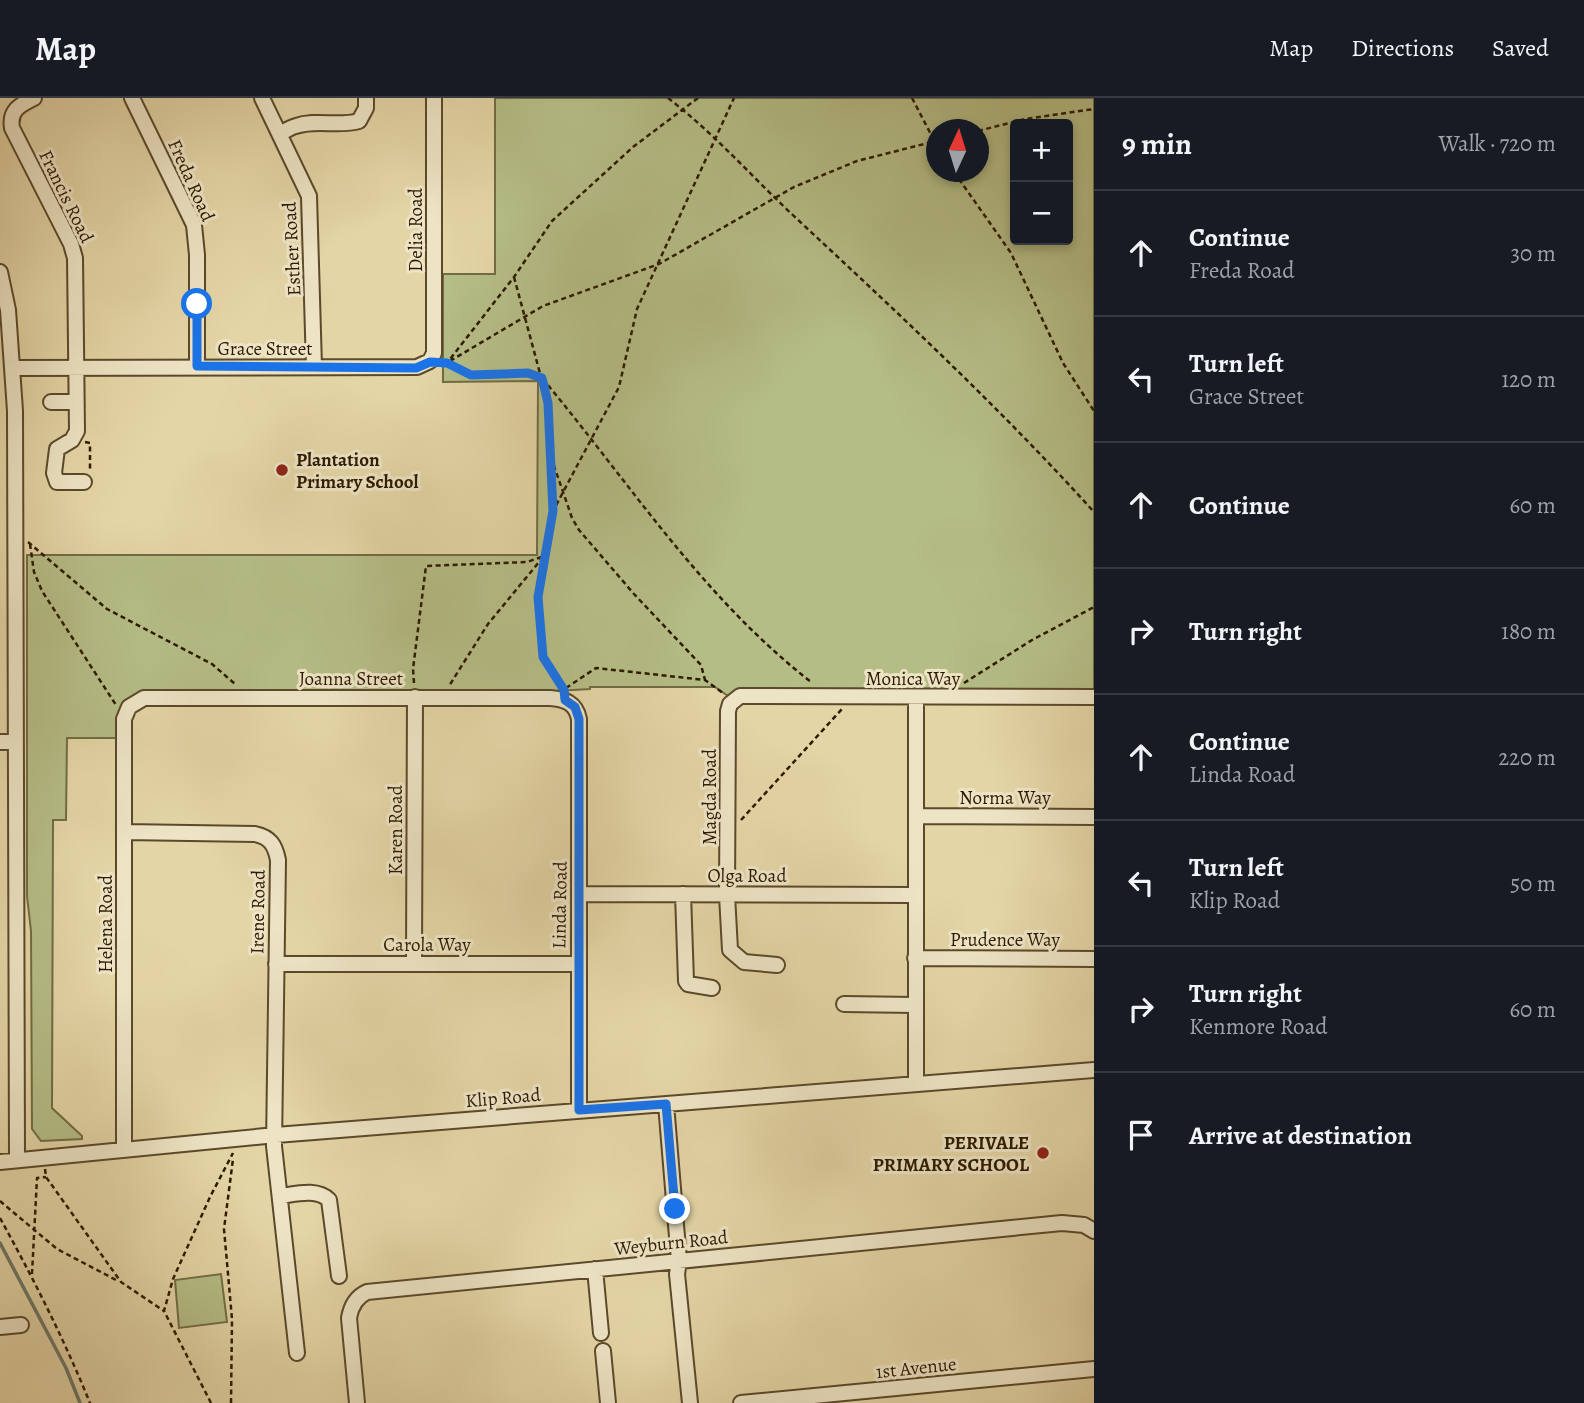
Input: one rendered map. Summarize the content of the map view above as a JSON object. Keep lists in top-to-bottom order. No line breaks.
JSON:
{"streets":{"street":["Freda Road","Francis Road","Delia Road","Esther Road","Grace Street","Joanna Street","Monica Way","Magda Road","Norma Way","Karen Road","Olga Road","Linda Road","Irene Road","Helena Road","Prudence Way","Carola Way","Klip Road","Weyburn Road","1st Avenue"]},"crossings":[["Freda Road","Grace Street"],["Francis Road","Grace Street"],["Delia Road","Grace Street"],["Esther Road","Grace Street"],["Joanna Street","Karen Road"],["Joanna Street","Linda Road"],["Joanna Street","Helena Road"],["Monica Way","Magda Road"],["Magda Road","Olga Road"],["Karen Road","Carola Way"],["Olga Road","Linda Road"],["Linda Road","Carola Way"],["Linda Road","Klip Road"],["Irene Road","Helena Road"],["Irene Road","Carola Way"],["Irene Road","Klip Road"],["Helena Road","Klip Road"]],"places":["Plantation Primary School","PERIVALE PRIMARY SCHOOL"],"north":"top","page":{"header":"Map","nav":["Map","Directions","Saved"],"heading":["9 min","Walk · 720 m"],"map_buttons":["+","−"],"list":[["Continue","Freda Road","30 m"],["Turn left","Grace Street","120 m"],["Continue","60 m"],["Turn right","180 m"],["Continue","Linda Road","220 m"],["Turn left","Klip Road","50 m"],["Turn right","Kenmore Road","60 m"],"Arrive at destination"]}}
